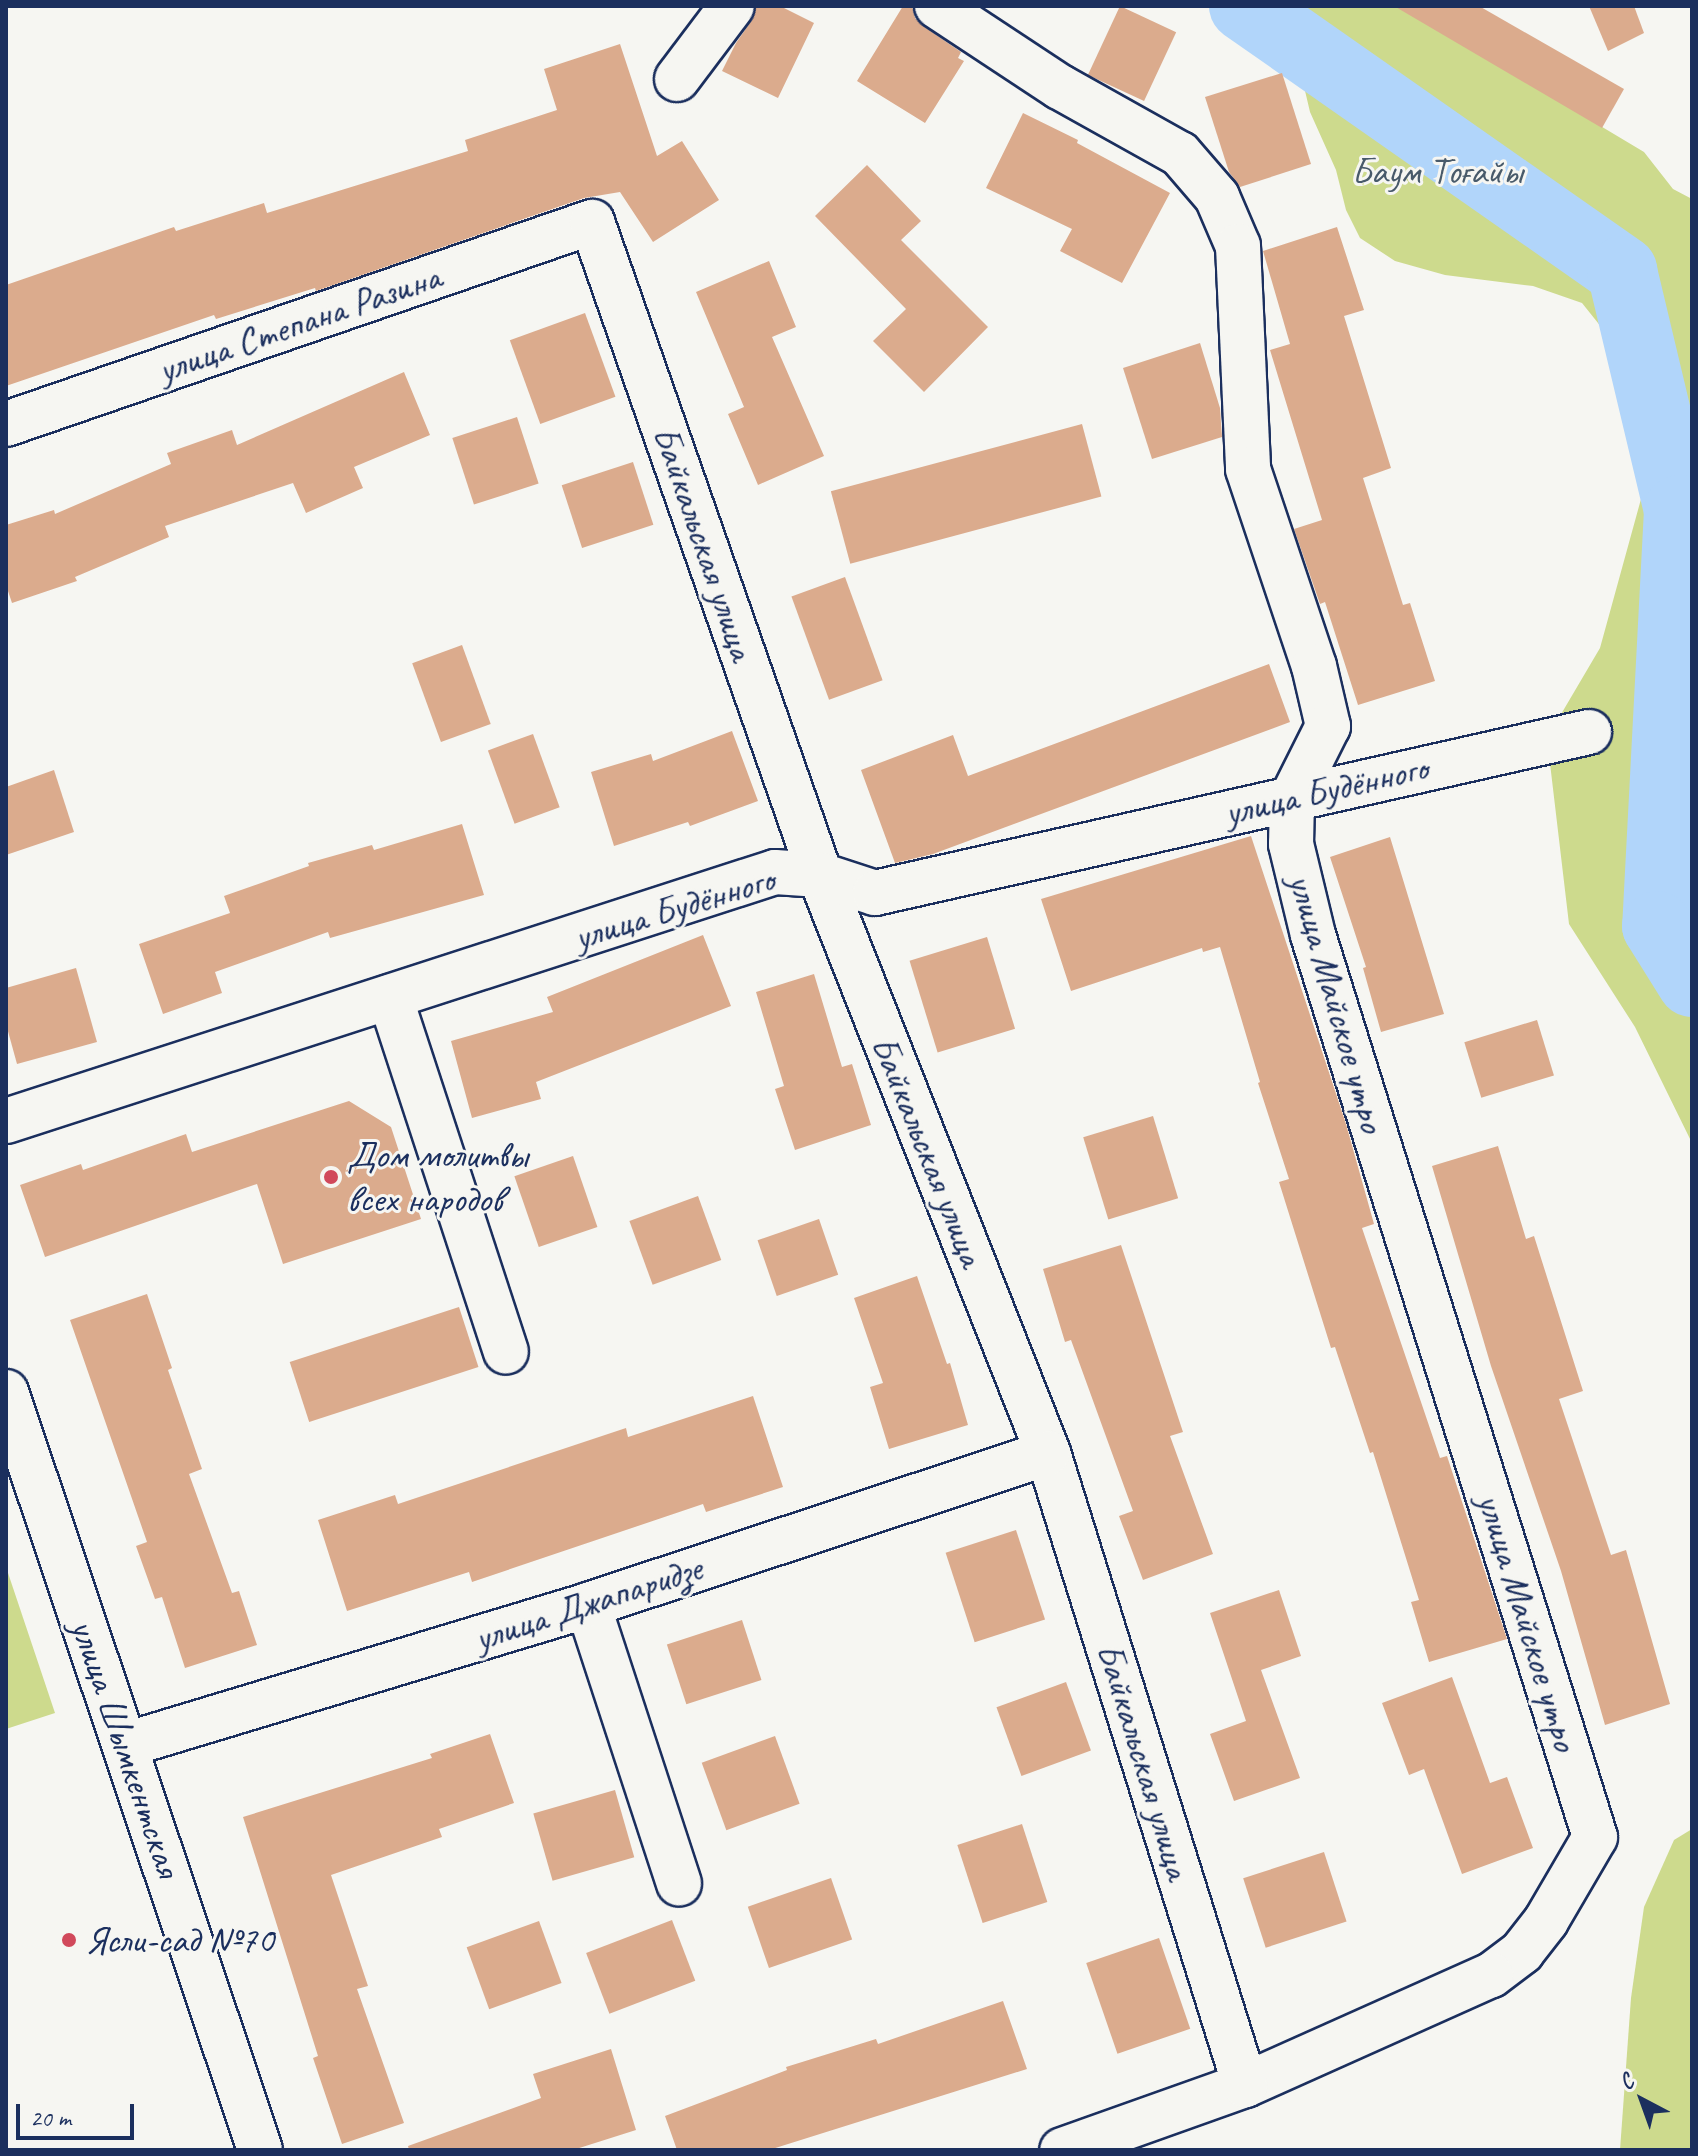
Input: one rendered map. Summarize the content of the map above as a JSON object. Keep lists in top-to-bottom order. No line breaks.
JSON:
{"streets":{"street":["улица Степана Разина","Байкальская улица","улица Будённого","улица Майское утро","улица Джапаридзе","улица Шымкентская"]},"crossings":[["улица Степана Разина","Байкальская улица"],["Байкальская улица","улица Будённого"],["Байкальская улица","улица Майское утро"],["Байкальская улица","улица Джапаридзе"],["улица Будённого","улица Майское утро"],["улица Джапаридзе","улица Шымкентская"]],"parks":["Баум Тоғайы"],"places":["Дом молитвы всех народов","Ясли-сад №70"],"scale_bar":"20 m","north":"top left"}
